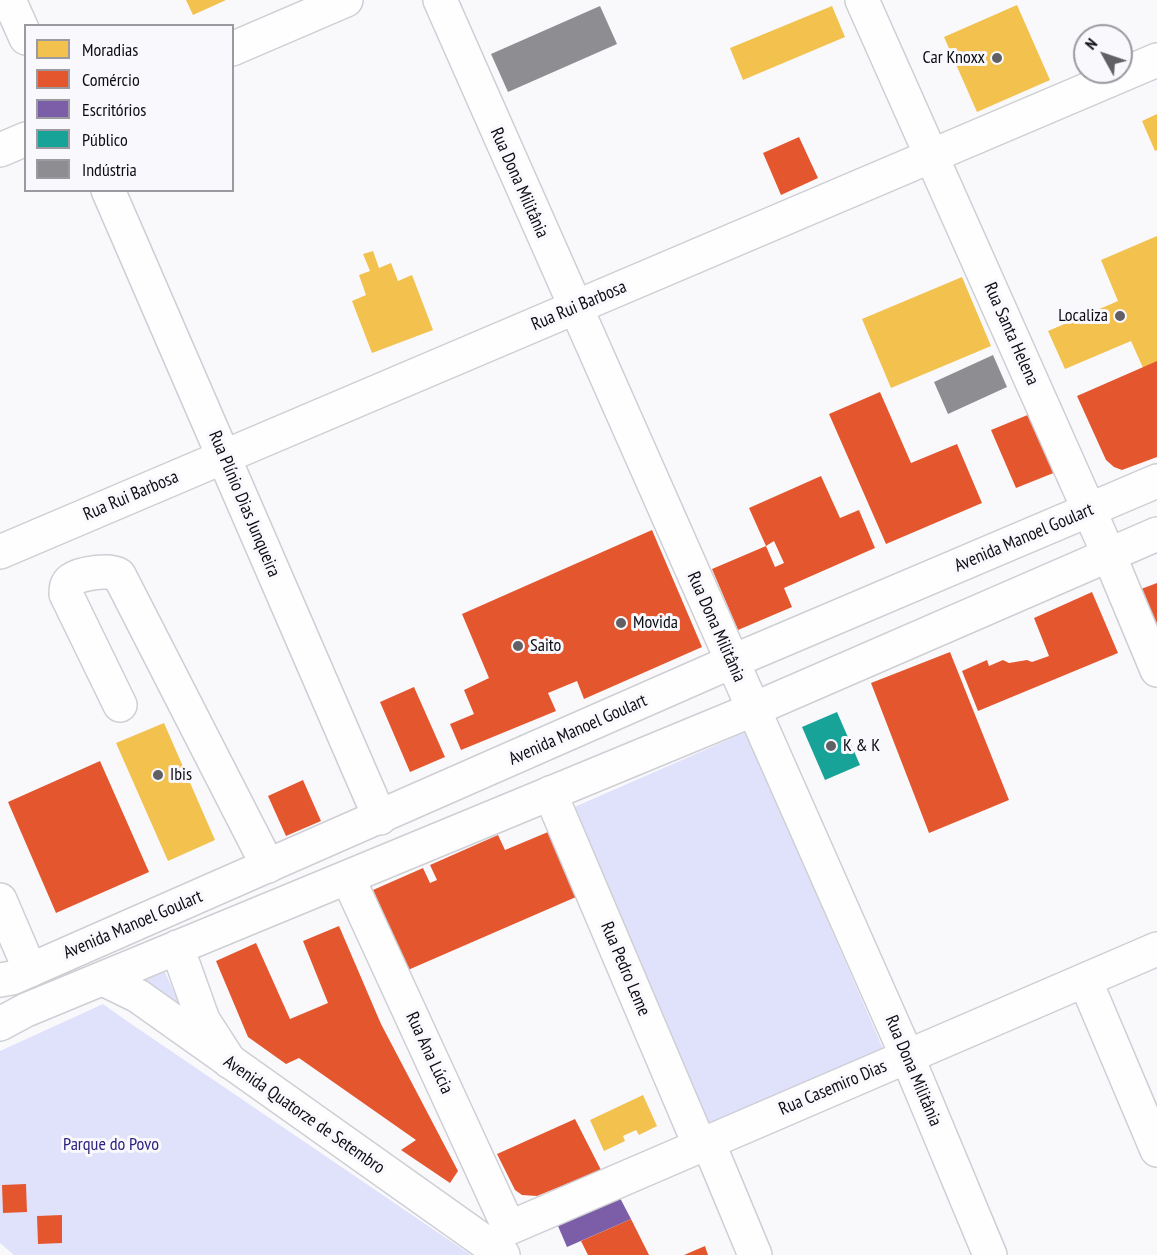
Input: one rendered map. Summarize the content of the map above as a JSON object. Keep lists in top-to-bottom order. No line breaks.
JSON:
{"streets":{"street":["Rua Dona Militânia","Rua Rui Barbosa","Rua Santa Helena","Rua Plínio Dias Junqueira","Avenida Manoel Goulart","Rua Pedro Leme","Rua Ana Lúcia","Rua Casemiro Dias","Avenida Quatorze de Setembro"]},"crossings":[["Rua Dona Militânia","Rua Rui Barbosa"],["Rua Dona Militânia","Avenida Manoel Goulart"],["Rua Dona Militânia","Rua Casemiro Dias"],["Rua Rui Barbosa","Rua Santa Helena"],["Rua Rui Barbosa","Rua Plínio Dias Junqueira"],["Rua Santa Helena","Avenida Manoel Goulart"],["Rua Plínio Dias Junqueira","Avenida Manoel Goulart"],["Avenida Manoel Goulart","Rua Pedro Leme"],["Avenida Manoel Goulart","Rua Ana Lúcia"],["Avenida Manoel Goulart","Avenida Quatorze de Setembro"],["Rua Pedro Leme","Rua Casemiro Dias"],["Rua Ana Lúcia","Rua Casemiro Dias"],["Rua Ana Lúcia","Avenida Quatorze de Setembro"],["Rua Casemiro Dias","Avenida Quatorze de Setembro"]],"parks":["Parque do Povo"],"places":["Car Knoxx","Localiza","Movida","Saito","K & K","Ibis"],"legend":["Moradias","Comércio","Escritórios","Público","Indústria"],"north":"top left"}
